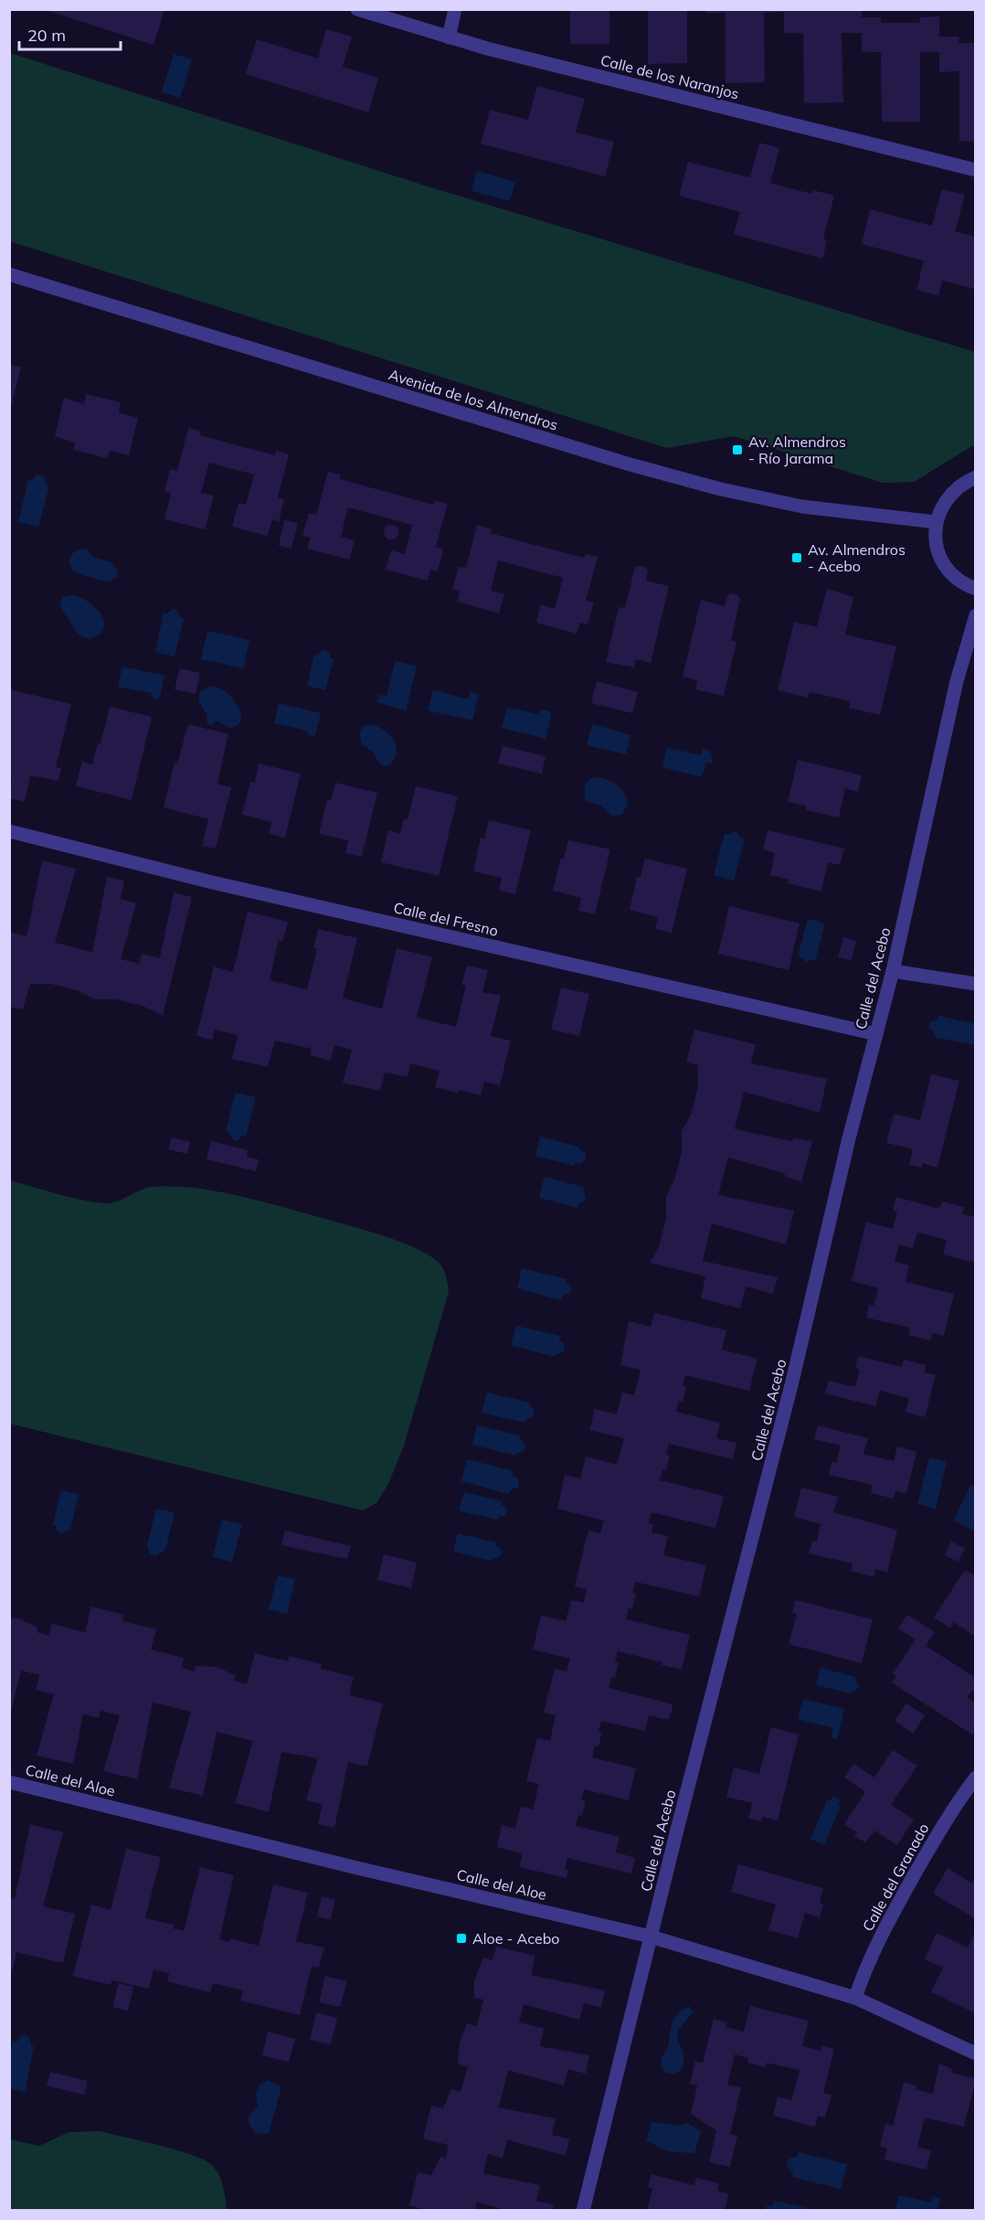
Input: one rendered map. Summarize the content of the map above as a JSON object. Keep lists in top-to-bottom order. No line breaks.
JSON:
{"streets":{"street":["Calle de los Naranjos","Avenida de los Almendros","Calle del Fresno","Calle del Acebo","Calle del Aloe","Calle del Granado"]},"crossings":[["Calle del Fresno","Calle del Acebo"],["Calle del Acebo","Calle del Aloe"],["Calle del Aloe","Calle del Granado"]],"places":{"transit":["Av. Almendros - Río Jarama","Av. Almendros - Acebo","Aloe - Acebo"]},"scale_bar":"20 m"}
